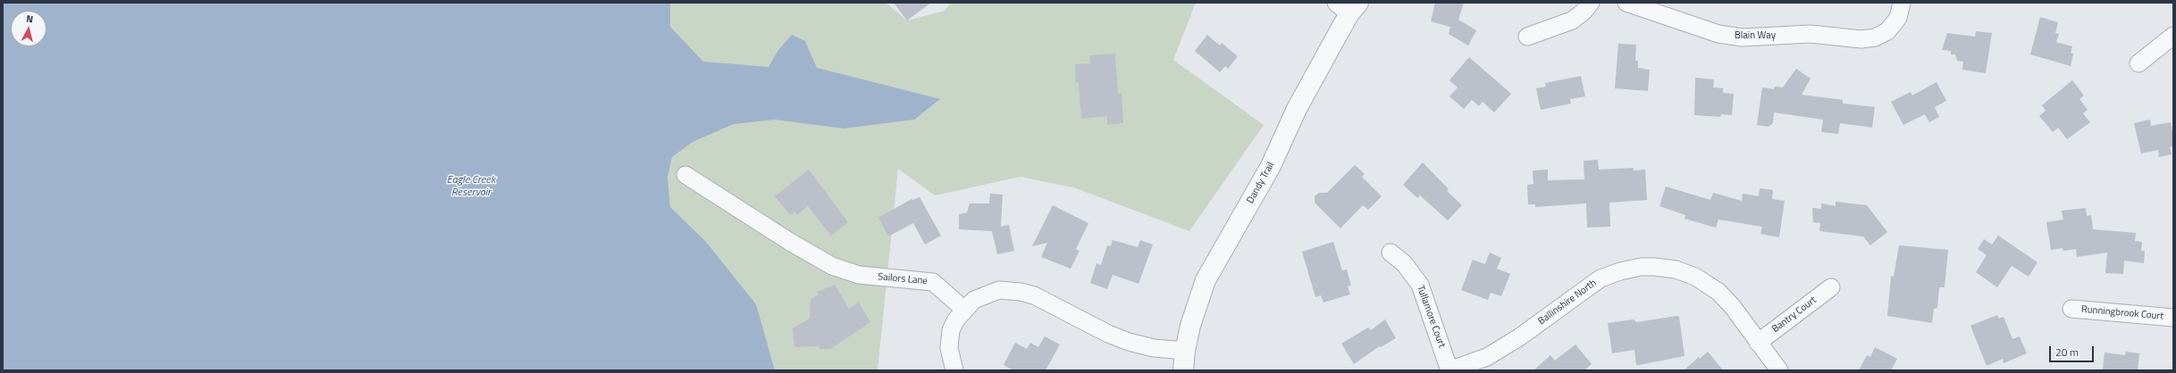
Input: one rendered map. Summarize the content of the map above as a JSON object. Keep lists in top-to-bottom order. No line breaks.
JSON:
{"streets":{"street":["Blain Way","Dandy Trail","Sailors Lane","Ballinshire North","Runningbrook Court","Bantry Court","Tullamore Court"]},"crossings":[["Ballinshire North","Bantry Court"],["Ballinshire North","Tullamore Court"]],"water":["Eagle Creek Reservoir"],"scale_bar":"20 m","north":"top"}
